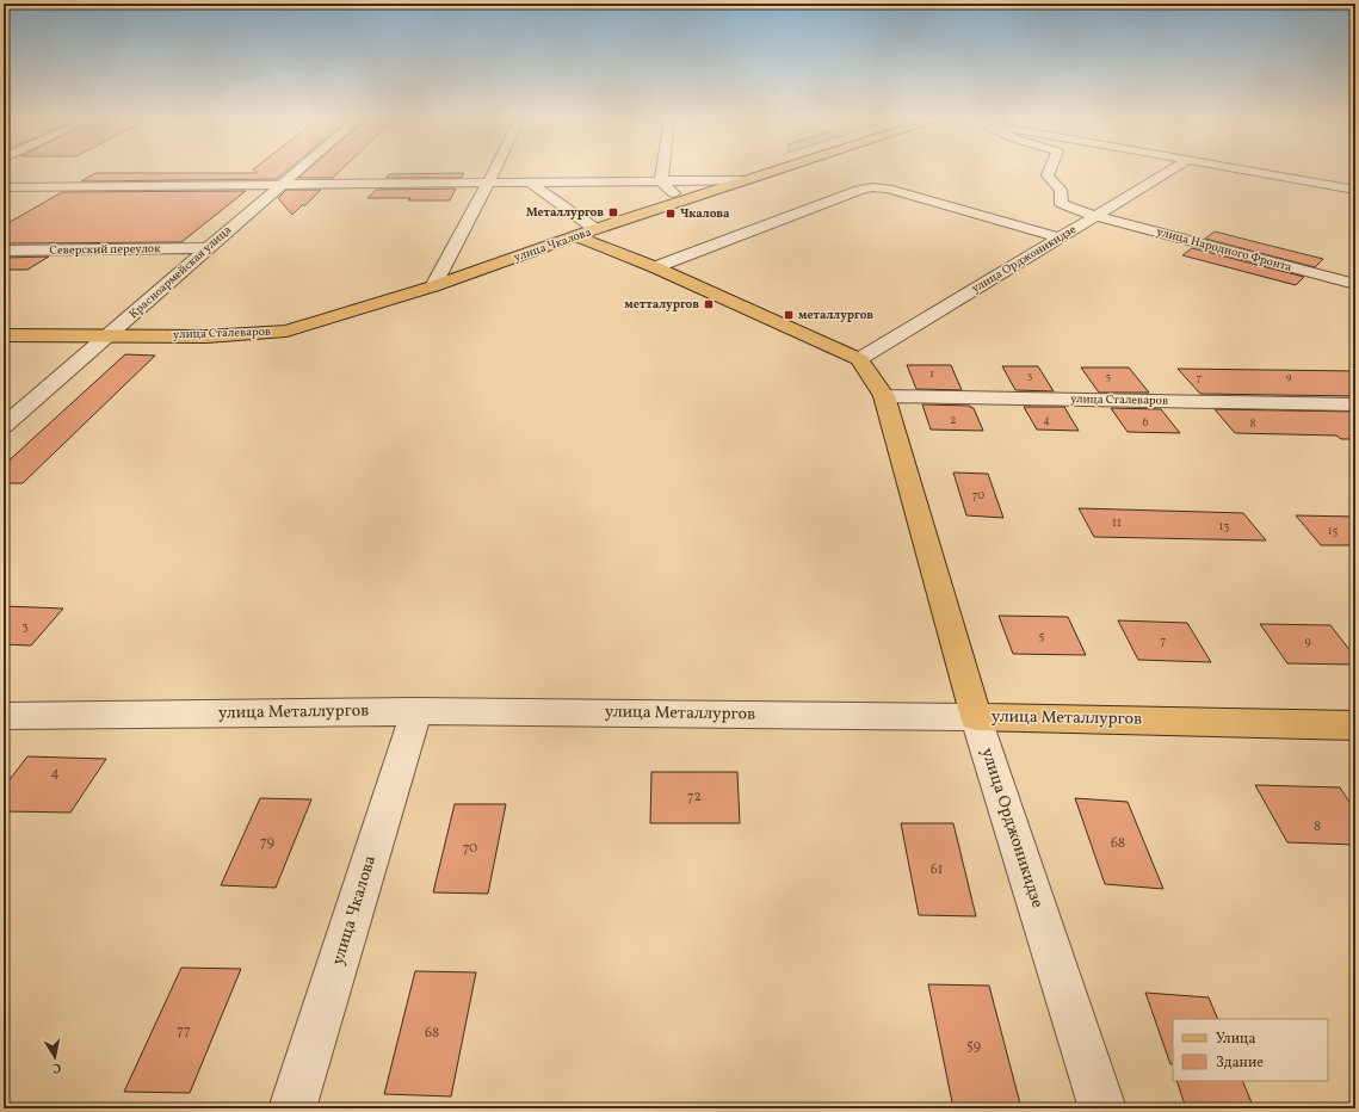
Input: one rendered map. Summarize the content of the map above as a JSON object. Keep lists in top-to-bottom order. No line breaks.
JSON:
{"streets":{"main road":["улица Чкалова","улица Орджоникидзе","улица Сталеваров","улица Металлургов"],"street":["Северский переулок","улица Народного Фронта","Красноармейская улица"]},"crossings":[["улица Чкалова","улица Сталеваров"],["улица Чкалова","улица Металлургов"],["Северский переулок","Красноармейская улица"],["улица Народного Фронта","улица Орджоникидзе"],["улица Орджоникидзе","улица Сталеваров"],["улица Орджоникидзе","улица Металлургов"],["Красноармейская улица","улица Сталеваров"]],"places":{"transit":["Металлургов","Чкалова","метталургов","металлургов"]},"house_numbers":["1","3","5","7","9","2","4","6","8","70","11","13","15","3","5","7","9","4","72","8","79","68","70","61","77","68","59"],"legend":["Улица","Здание"],"north":"bottom"}
